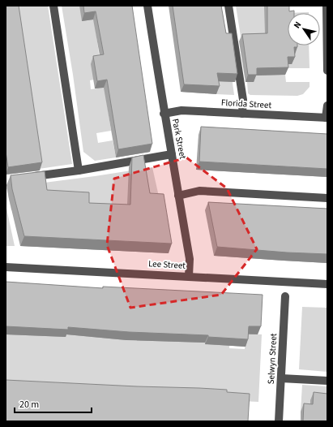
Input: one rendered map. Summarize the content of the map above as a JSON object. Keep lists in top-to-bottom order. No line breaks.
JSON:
{"streets":{"street":["Florida Street","Park Street","Lee Street","Selwyn Street"]},"crossings":[["Florida Street","Park Street"],["Park Street","Lee Street"]],"scale_bar":"20 m","north":"top left"}
